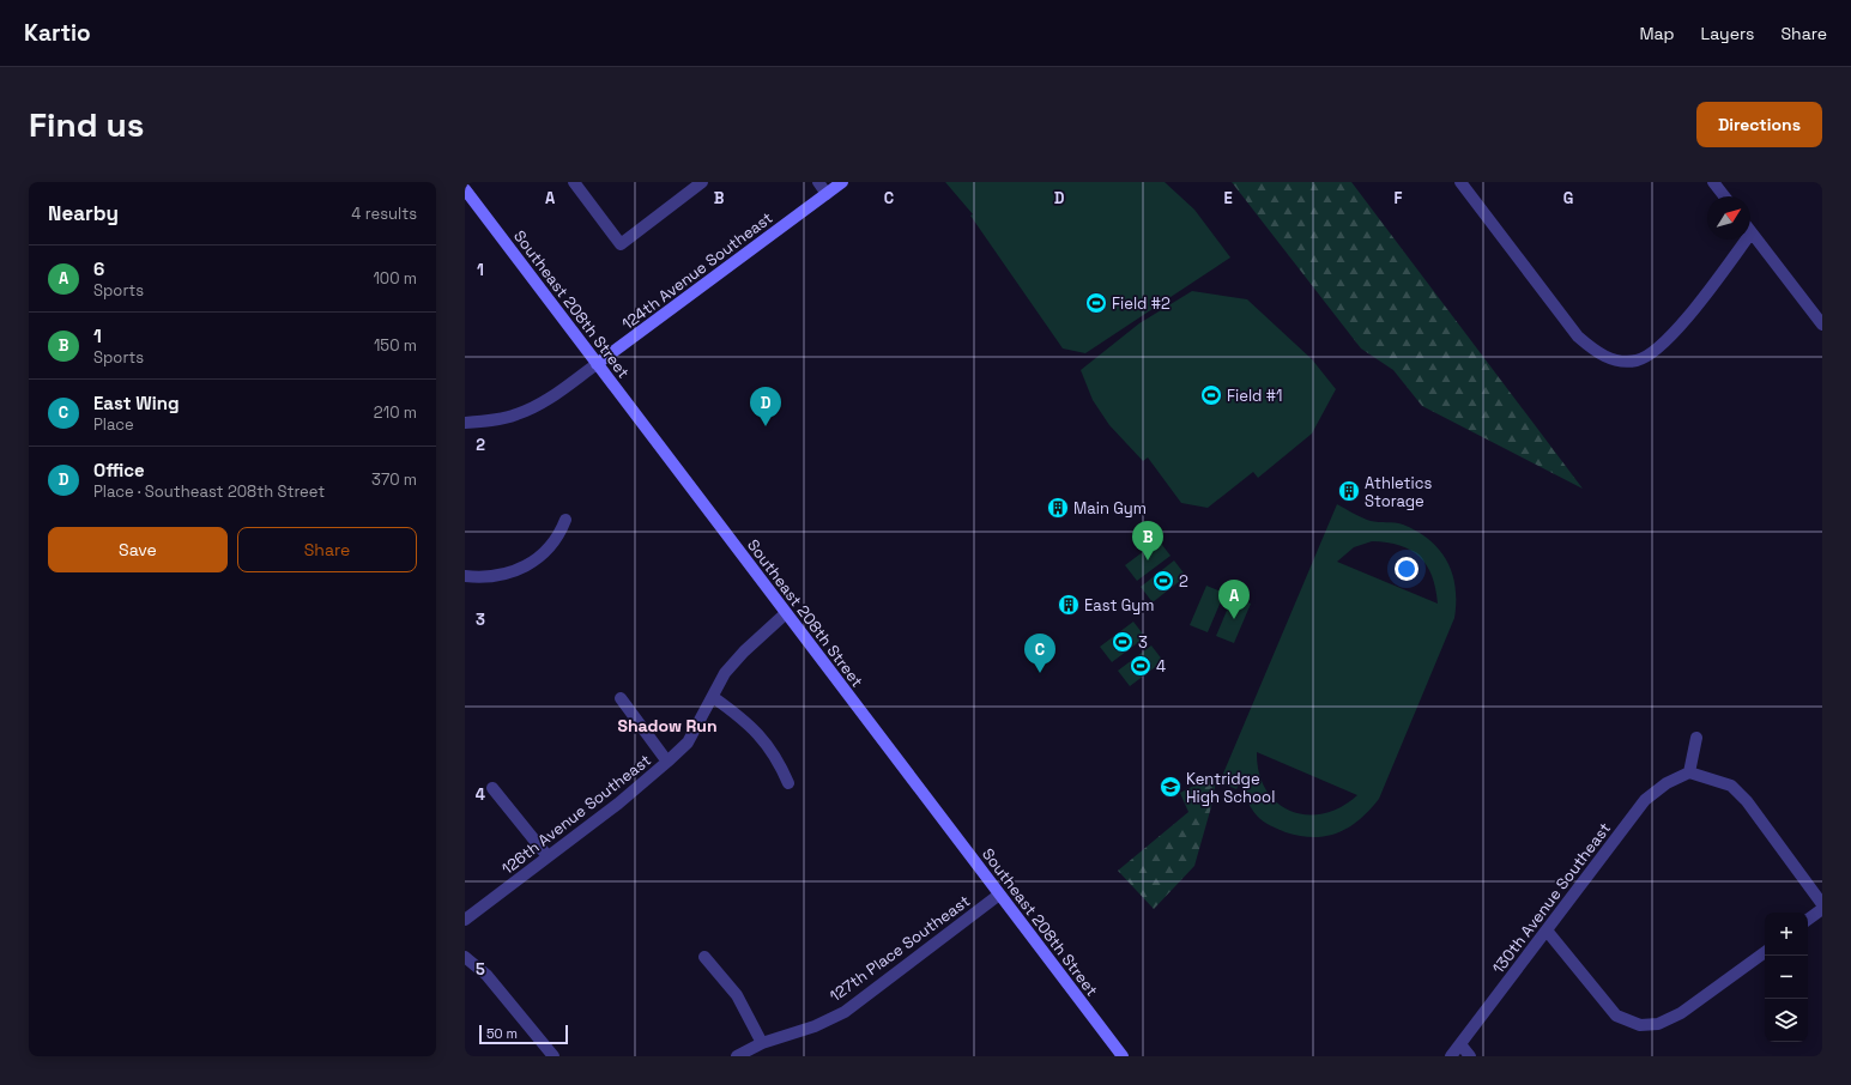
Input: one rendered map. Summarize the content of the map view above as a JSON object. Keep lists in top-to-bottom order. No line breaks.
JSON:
{"streets":{"main road":["124th Avenue Southeast","Southeast 208th Street"],"street":["126th Avenue Southeast","130th Avenue Southeast","127th Place Southeast"]},"crossings":[["124th Avenue Southeast","Southeast 208th Street"],["Southeast 208th Street","126th Avenue Southeast"],["Southeast 208th Street","127th Place Southeast"]],"districts":["Shadow Run"],"places":{"sports":["Field #2","Field #1","2","3","4"],"building":["Athletics Storage","Main Gym","East Gym"],"school or university":["Kentridge High School"]},"scale_bar":"50 m","north":"top right","page":{"header":"Kartio","nav":["Map","Layers","Share"],"buttons":["Directions",["Save","Share"]],"title":"Find us","heading":["Nearby","4 results"],"list":[{"mark":"A","name":"6","note":"Sports","value":"100 m"},{"mark":"B","name":"1","note":"Sports","value":"150 m"},{"mark":"C","name":"East Wing","note":"Place","value":"210 m"},{"mark":"D","name":"Office","note":"Place · Southeast 208th Street","value":"370 m"}],"pins":["D","B","A","C"],"map_buttons":["+","−"],"scale":"50 m"},"grid":{"columns":["A","B","C","D","E","F","G"],"rows":["1","2","3","4","5"]}}
